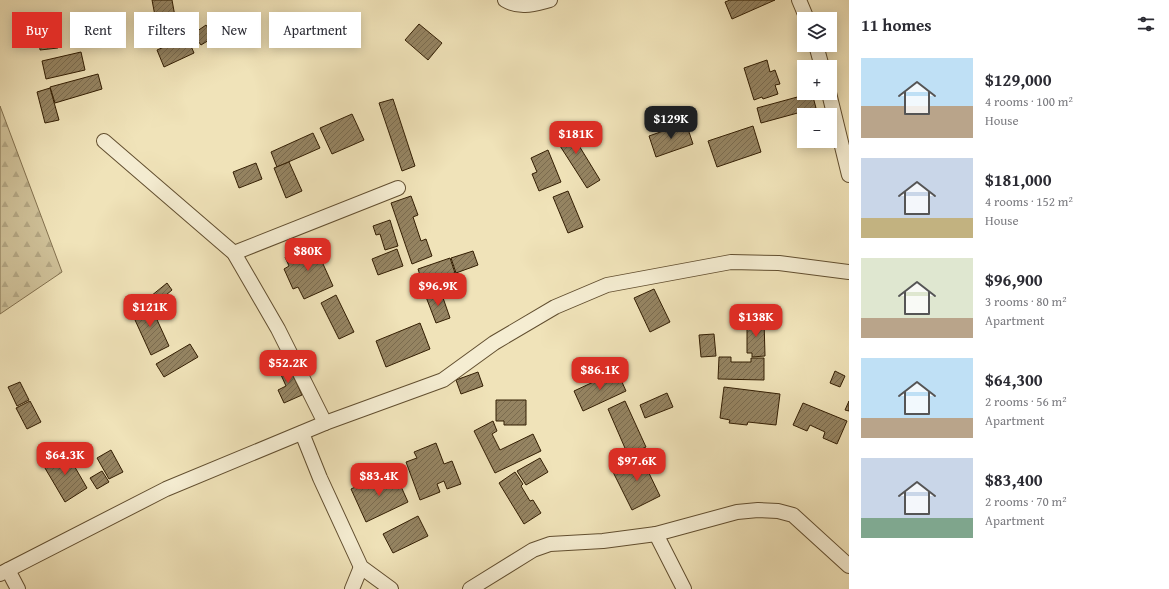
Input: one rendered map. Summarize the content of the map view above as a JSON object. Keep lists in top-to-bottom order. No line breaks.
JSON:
{"page":{"heading":"11 homes","map_buttons":["+","−"],"chip":["Buy","Rent","Filters","New","Apartment"],"list":[{"name":"$129,000","note":"4 rooms · 100 m² · House"},{"name":"$181,000","note":"4 rooms · 152 m² · House"},{"name":"$96,900","note":"3 rooms · 80 m² · Apartment"},{"name":"$64,300","note":"2 rooms · 56 m² · Apartment"},{"name":"$83,400","note":"2 rooms · 70 m² · Apartment"}],"price":["$129K","$181K","$80K","$96.9K","$121K","$138K","$52.2K","$86.1K","$64.3K","$97.6K","$83.4K"]}}
